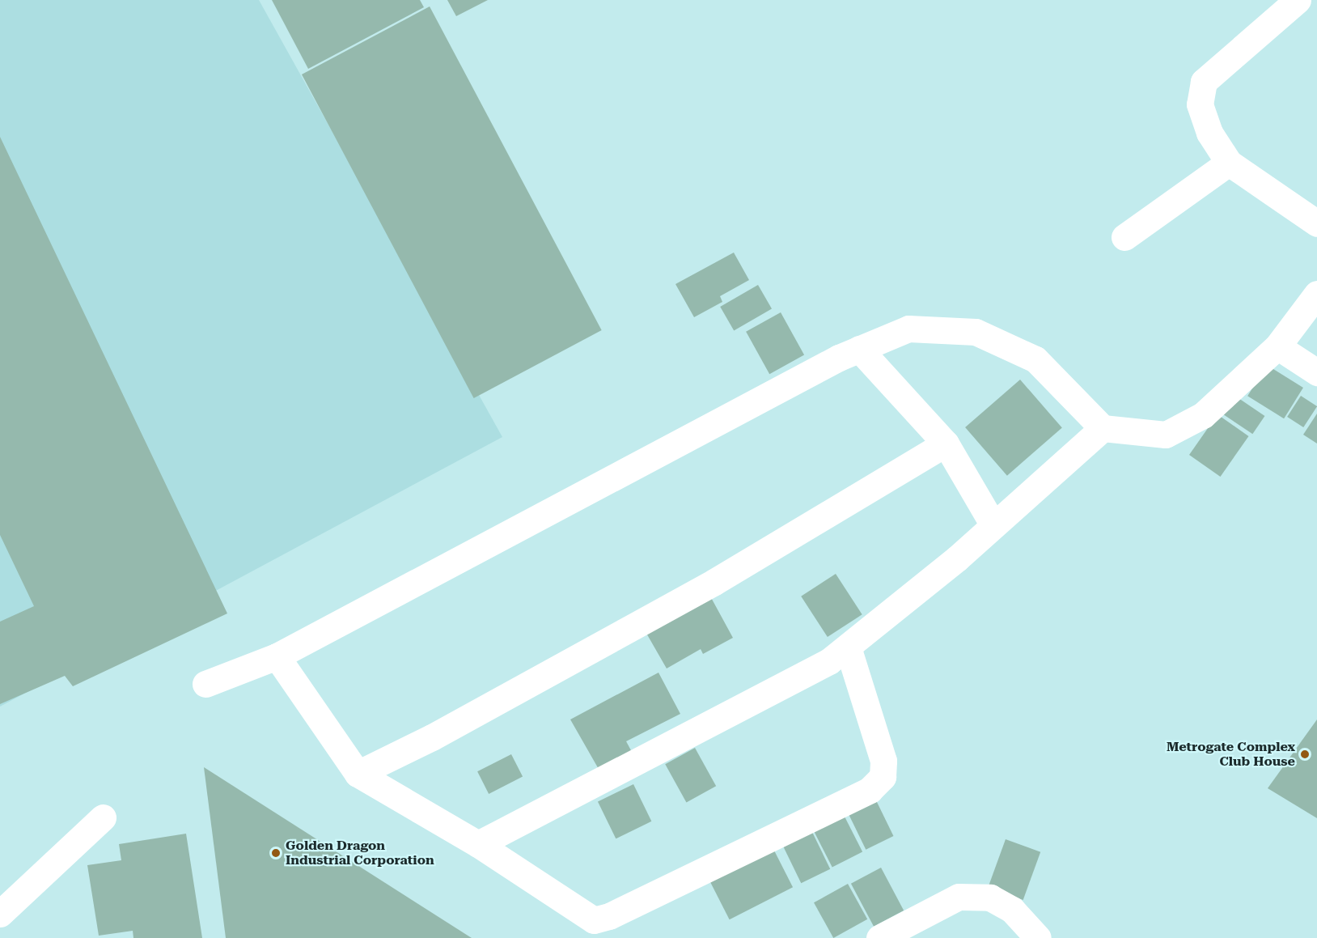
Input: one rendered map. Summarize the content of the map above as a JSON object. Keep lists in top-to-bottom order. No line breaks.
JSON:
{"places":["Metrogate Complex Club House","Golden Dragon Industrial Corporation"]}
